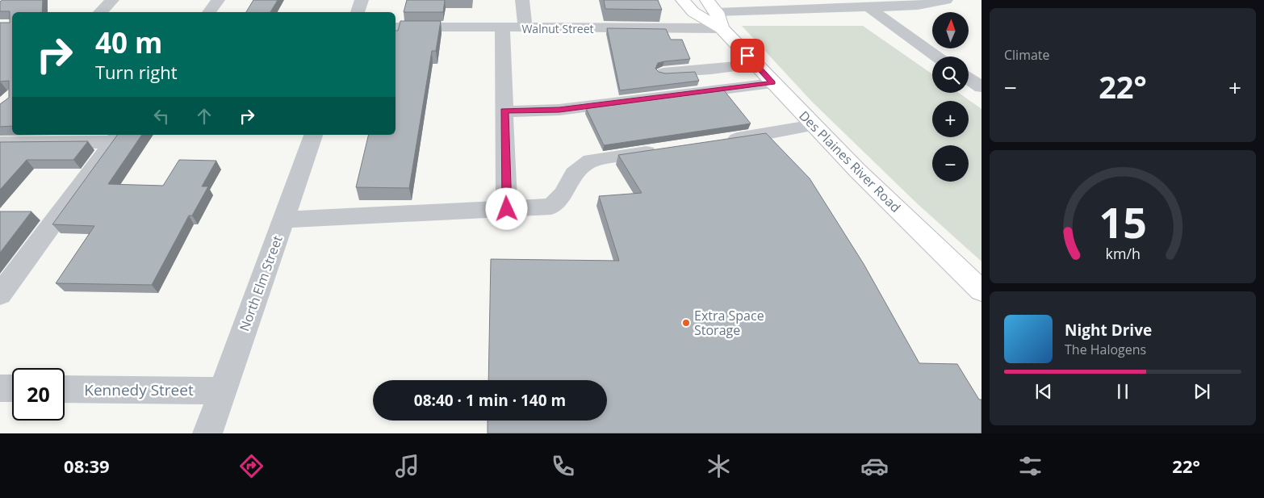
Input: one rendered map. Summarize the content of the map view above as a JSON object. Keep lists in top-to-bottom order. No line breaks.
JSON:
{"streets":{"main road":["Des Plaines River Road"],"street":["Walnut Street","North Elm Street","Kennedy Street"]},"crossings":[["Walnut Street","Des Plaines River Road"],["North Elm Street","Kennedy Street"]],"places":["Extra Space Storage"],"north":"top","page":{"tile":"Climate","map_buttons":["+","−"],"turn":["40 m","Turn right"],"heat":["−","22°","+"],"song":["Night Drive","The Halogens"],"limit":"20","trip":"08:40 · 1 min · 140 m","tabs":["08:39","22°"],"gauge":["15","km/h"]}}
